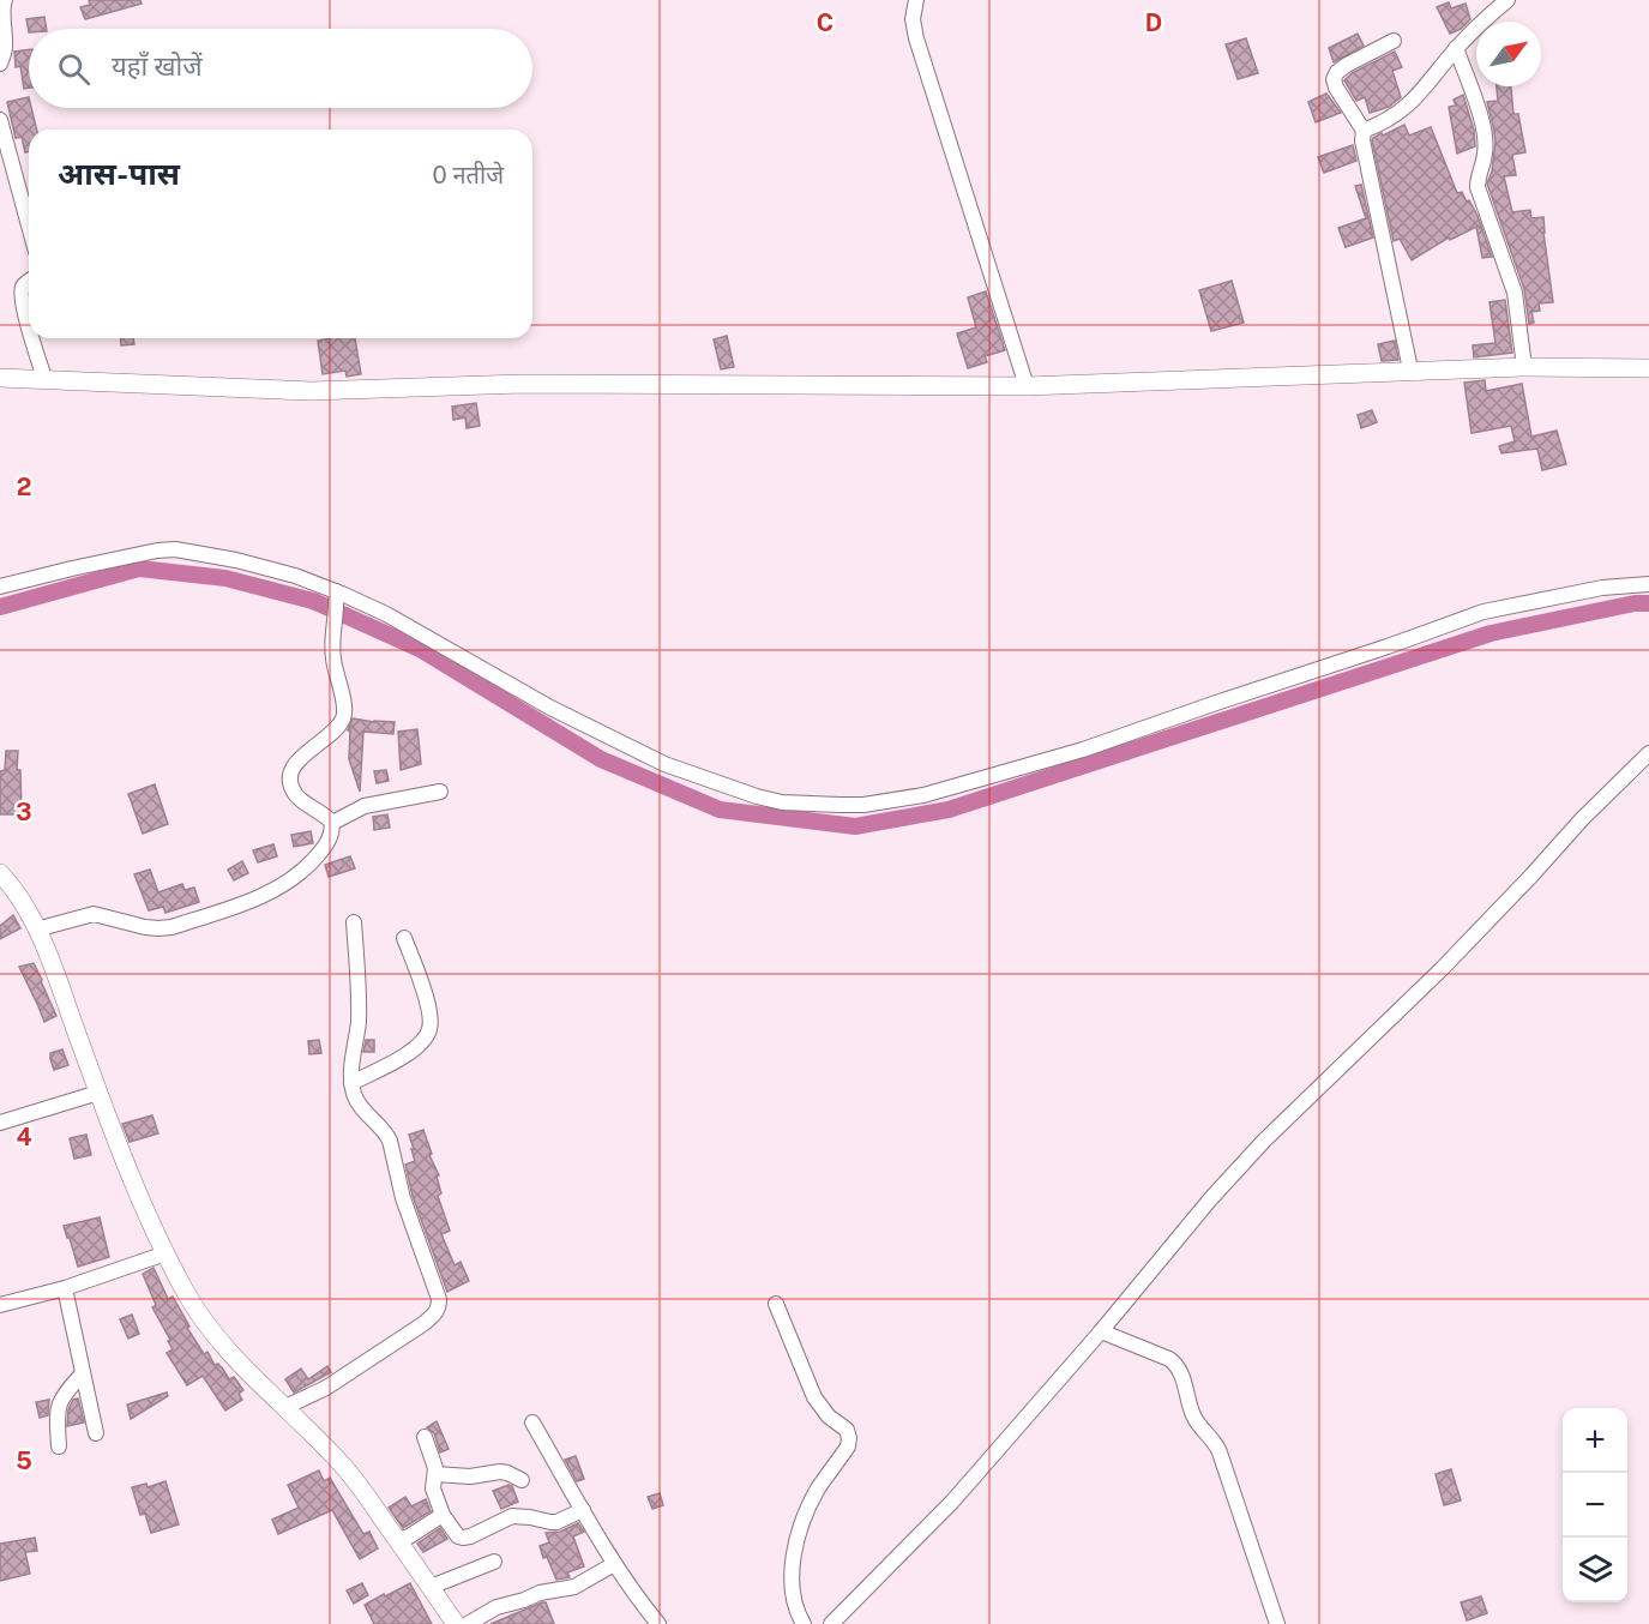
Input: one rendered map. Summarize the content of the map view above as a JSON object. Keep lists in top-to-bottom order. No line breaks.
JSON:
{"north":"top right","page":{"search":"यहाँ खोजें","heading":["आस-पास","0 नतीजे"],"map_buttons":["+","−"]},"grid":{"columns":["C","D"],"rows":["2","3","4","5"]}}
